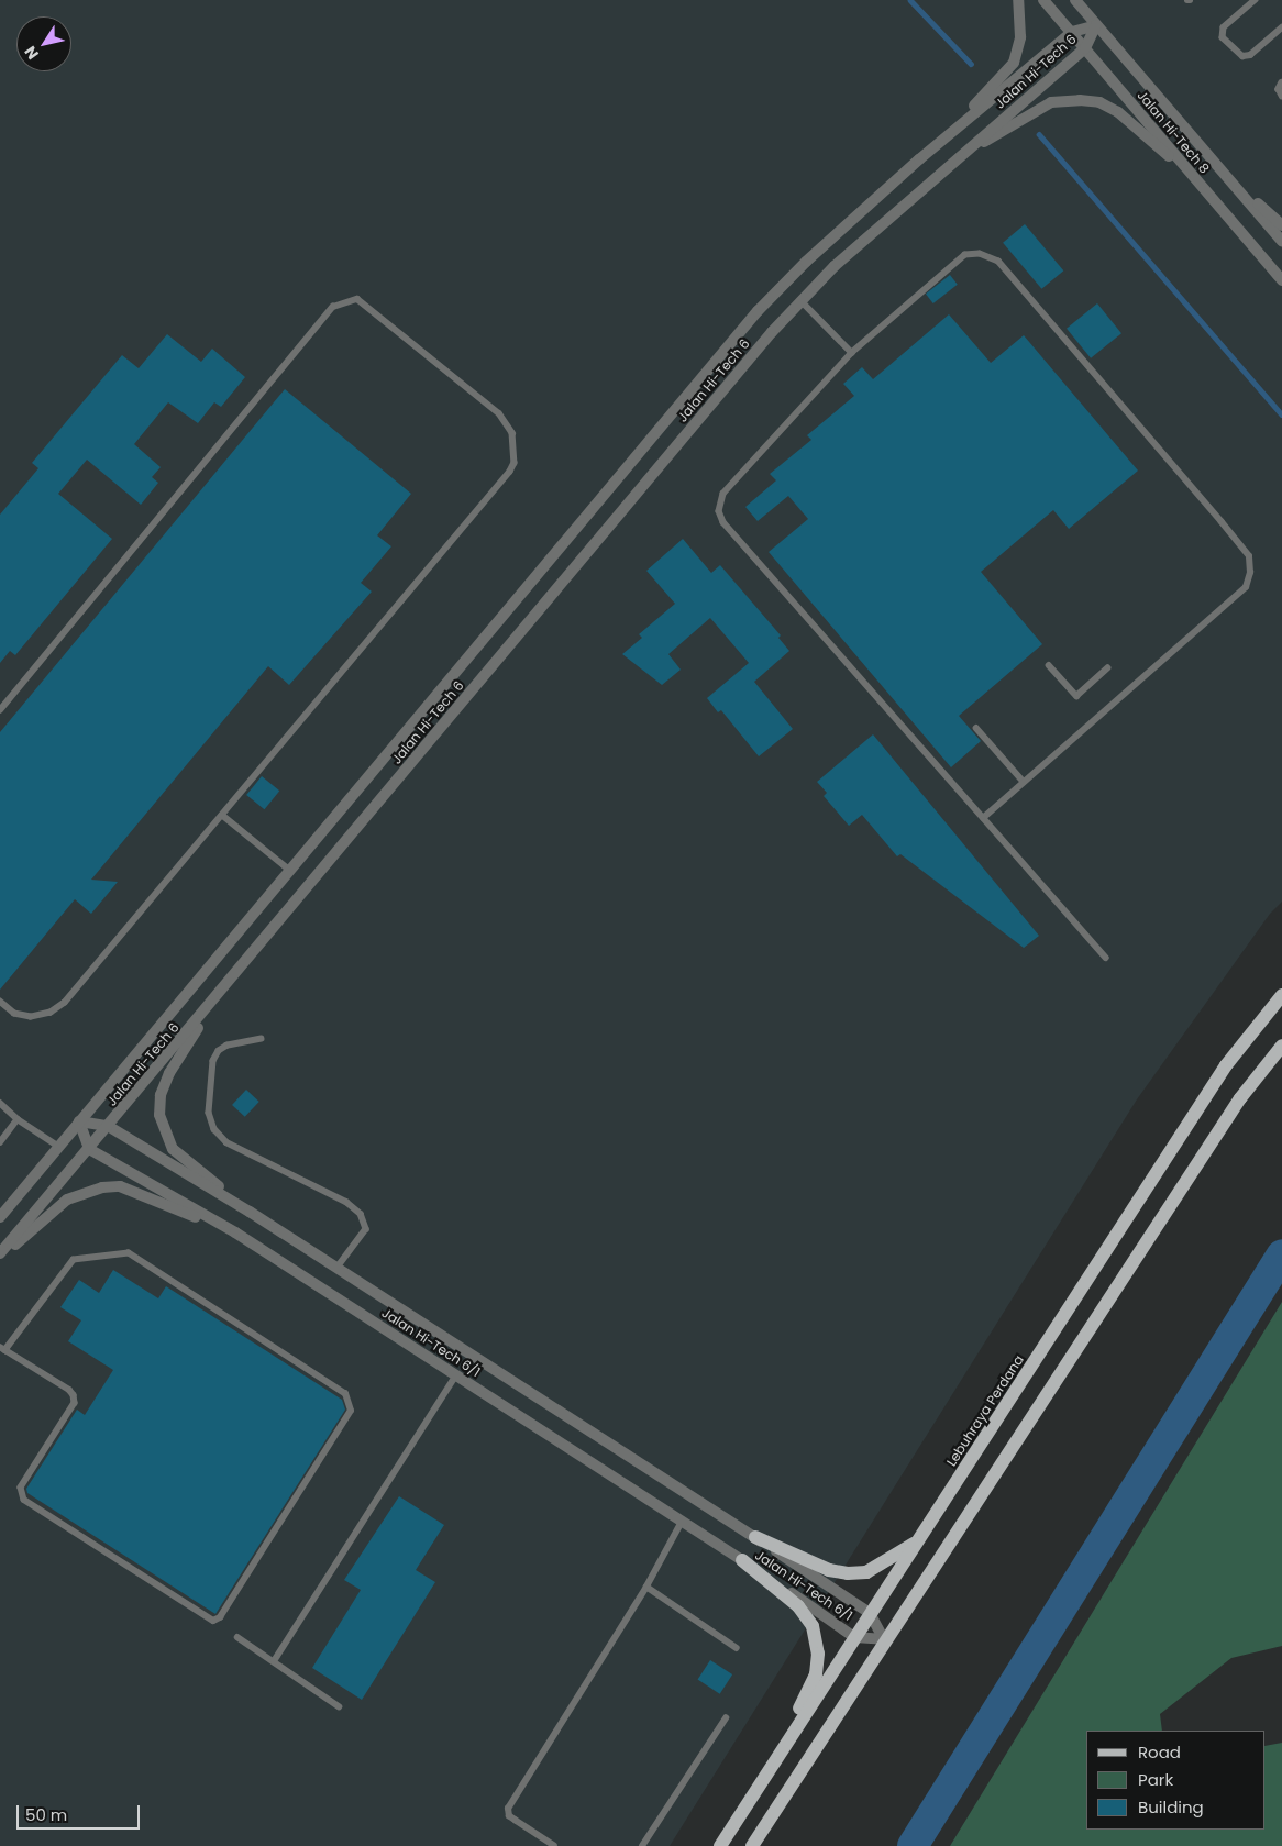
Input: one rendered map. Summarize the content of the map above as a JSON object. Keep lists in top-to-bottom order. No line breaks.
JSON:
{"streets":{"main road":["Lebuhraya Perdana"],"street":["Jalan Hi-Tech 6","Jalan Hi-Tech 8","Jalan Hi-Tech 6/1"]},"crossings":[["Jalan Hi-Tech 6","Jalan Hi-Tech 8"],["Jalan Hi-Tech 6","Jalan Hi-Tech 6/1"],["Jalan Hi-Tech 6/1","Lebuhraya Perdana"]],"legend":["Road","Park","Building"],"scale_bar":"50 m","north":"bottom left"}
